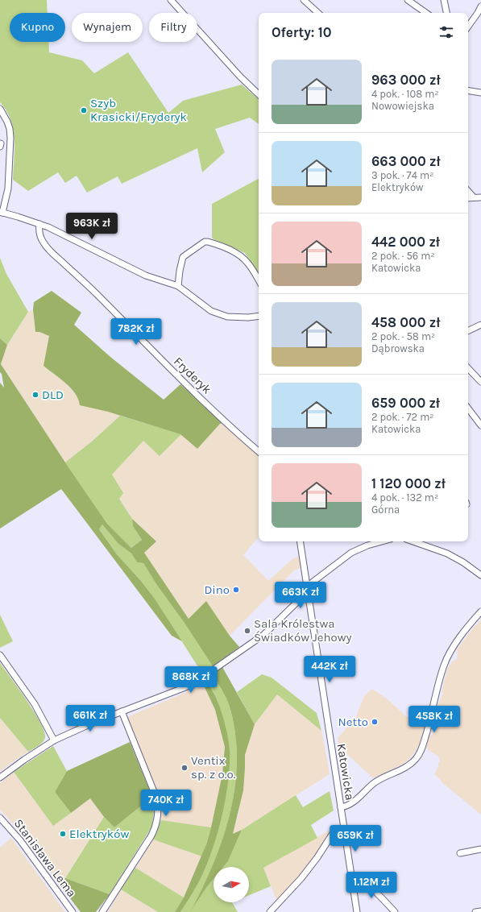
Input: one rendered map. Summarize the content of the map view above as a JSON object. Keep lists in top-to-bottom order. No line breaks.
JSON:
{"streets":{"street":["Fryderyk","Katowicka","Stanisława Lema"]},"places":["Szyb Krasicki/Fryderyk","DLD","Dino","Sala Królestwa Świadków Jehowy","Netto","Ventix sp. z o.o.","Elektryków"],"north":"right","page":{"chip":["Kupno","Wynajem","Filtry"],"heading":"Oferty: 10","list":[{"name":"963 000 zł","note":"4 pok. · 108 m² · Nowowiejska"},{"name":"663 000 zł","note":"3 pok. · 74 m² · Elektryków"},{"name":"442 000 zł","note":"2 pok. · 56 m² · Katowicka"},{"name":"458 000 zł","note":"2 pok. · 58 m² · Dąbrowska"},{"name":"659 000 zł","note":"2 pok. · 72 m² · Katowicka"},{"name":"1 120 000 zł","note":"4 pok. · 132 m² · Górna"}],"price":["963K zł","782K zł","663K zł","442K zł","868K zł","661K zł","458K zł","740K zł","659K zł","1.12M zł"]}}
